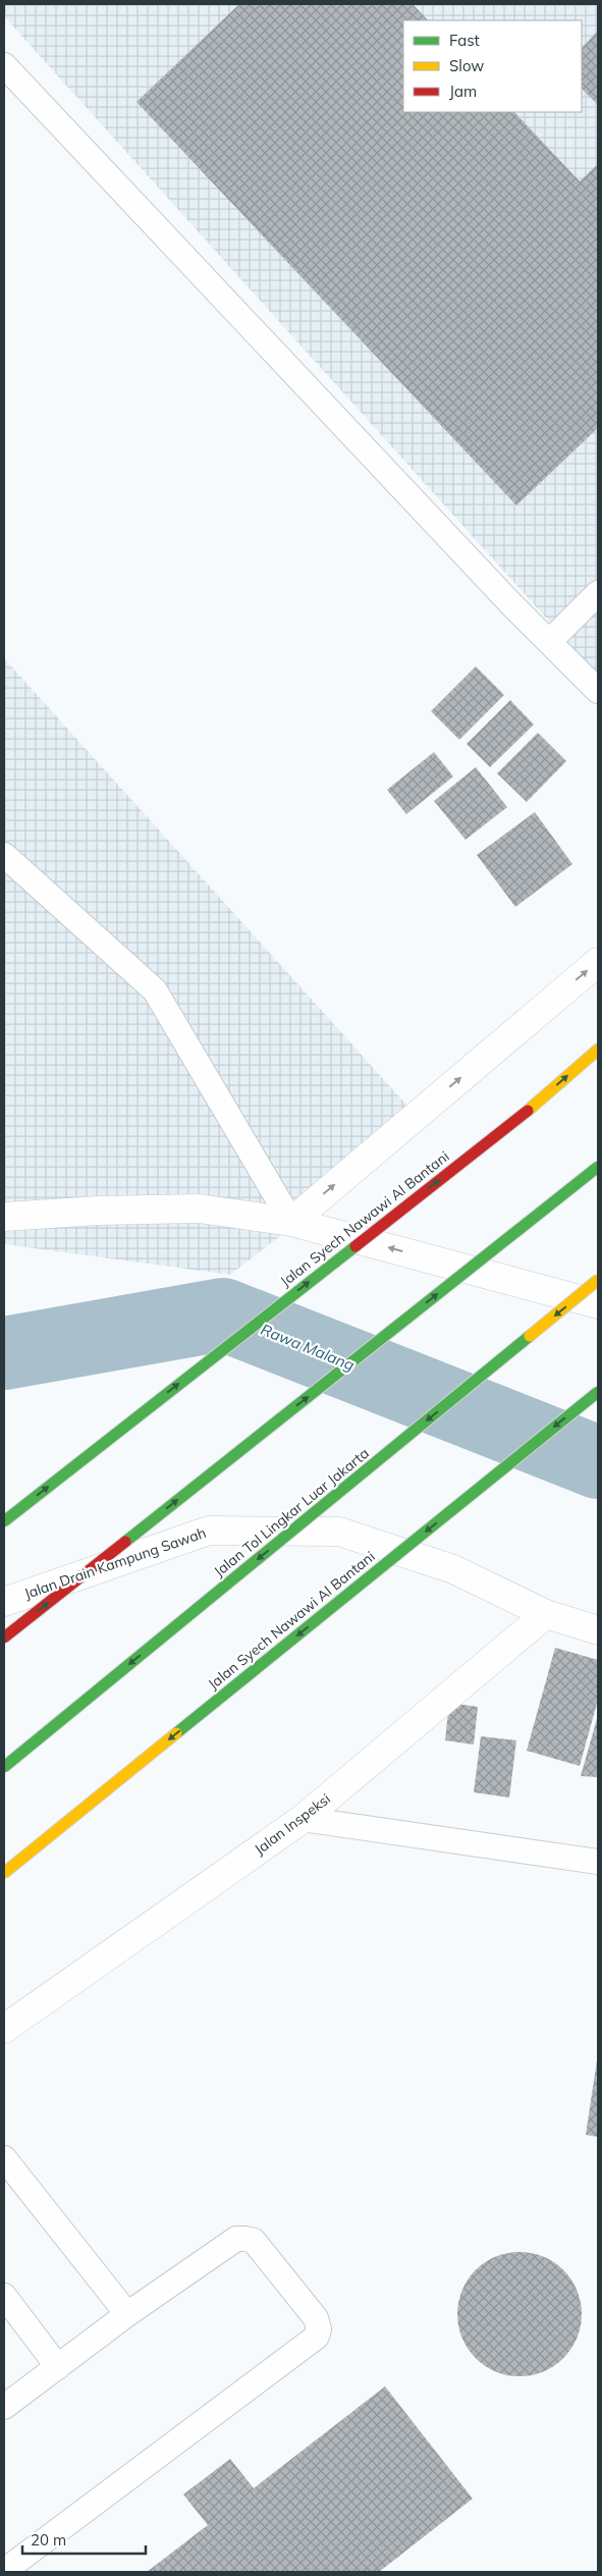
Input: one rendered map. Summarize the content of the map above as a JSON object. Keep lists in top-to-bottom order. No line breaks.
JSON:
{"streets":{"highway":["Jalan Syech Nawawi Al Bantani","Jalan Tol Lingkar Luar Jakarta"],"street":["Jalan Drain Kampung Sawah","Jalan Inspeksi"]},"crossings":[["Jalan Drain Kampung Sawah","Jalan Inspeksi"]],"water":["Rawa Malang"],"legend":["Fast","Slow","Jam"],"scale_bar":"20 m"}
